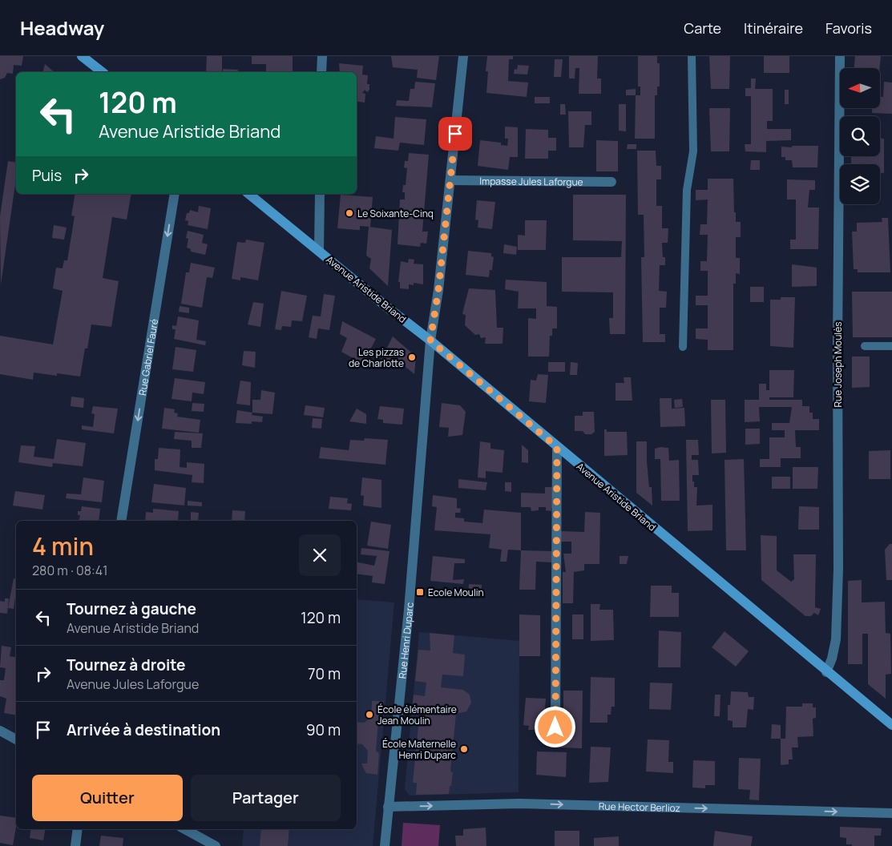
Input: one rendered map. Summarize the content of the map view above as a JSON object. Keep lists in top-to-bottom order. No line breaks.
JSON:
{"streets":{"main road":["Avenue Aristide Briand"],"street":["Impasse Jules Laforgue","Rue Gabriel Fauré","Rue Joseph Moulès","Rue Henri Duparc","Rue Hector Berlioz"]},"crossings":[["Impasse Jules Laforgue","Rue Henri Duparc"],["Avenue Aristide Briand","Rue Joseph Moulès"],["Avenue Aristide Briand","Rue Henri Duparc"],["Rue Henri Duparc","Rue Hector Berlioz"]],"one_way":["Rue Gabriel Fauré","Rue Hector Berlioz"],"places":{"other":["Le Soixante-Cinq","Les pizzas de Charlotte","École élémentaire Jean Moulin","École Maternelle Henri Duparc"],"transit":["Ecole Moulin"]},"north":"left","page":{"header":"Headway","nav":["Carte","Itinéraire","Favoris"],"turn":["120 m","Avenue Aristide Briand"],"then":"Puis","heading":["4 min","280 m · 08:41"],"list":[{"name":"Tournez à gauche","note":"Avenue Aristide Briand","value":"120 m"},{"name":"Tournez à droite","note":"Avenue Jules Laforgue","value":"70 m"},{"name":"Arrivée à destination","value":"90 m"}],"buttons":["Quitter","Partager"]}}
